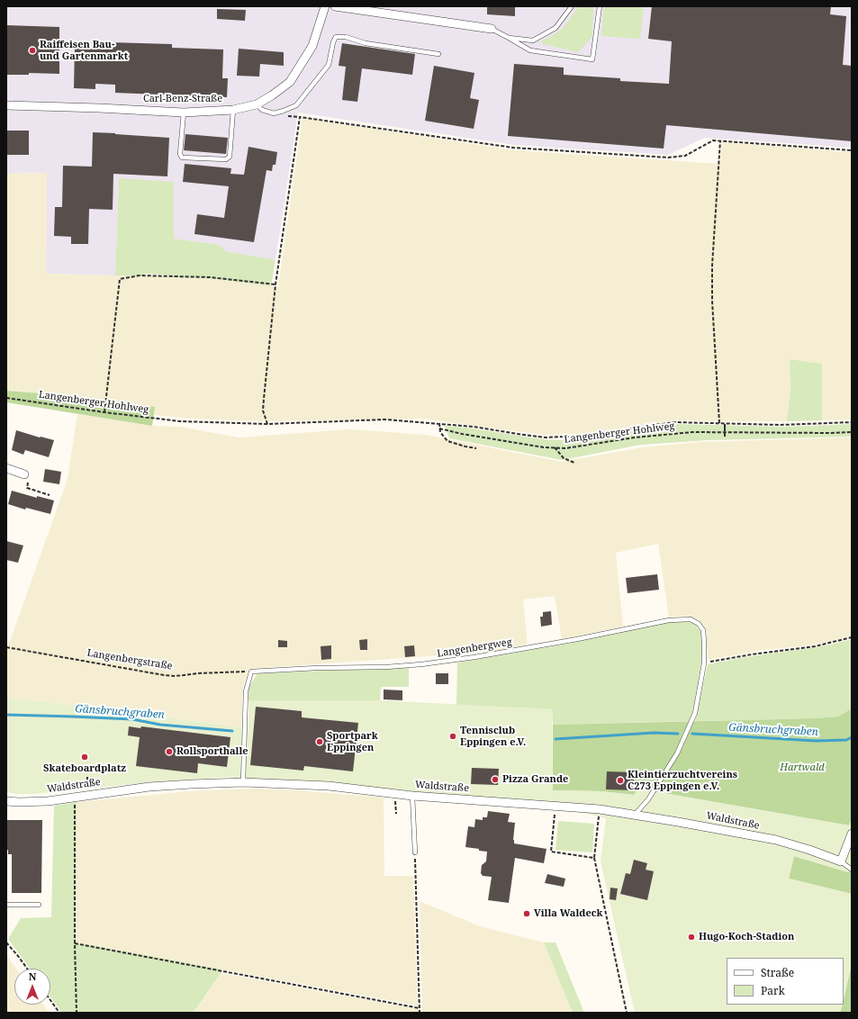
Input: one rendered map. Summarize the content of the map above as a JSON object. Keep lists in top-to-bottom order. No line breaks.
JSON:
{"streets":{"street":["Carl-Benz-Straße","Waldstraße"],"lane":["Langenbergweg"],"path":["Langenberger Hohlweg","Langenbergstraße"]},"crossings":[["Langenbergweg","Langenbergstraße"],["Langenbergweg","Waldstraße"]],"water":["Gänsbruchgraben"],"parks":["Hartwald"],"places":["Raiffeisen Bau- und Gartenmarkt","Tennisclub Eppingen e.V.","Sportpark Eppingen","Rollsporthalle","Skateboardplatz","Pizza Grande","Kleintierzuchtvereins C273 Eppingen e.V.","Villa Waldeck","Hugo-Koch-Stadion"],"legend":["Straße","Park"],"north":"top"}
